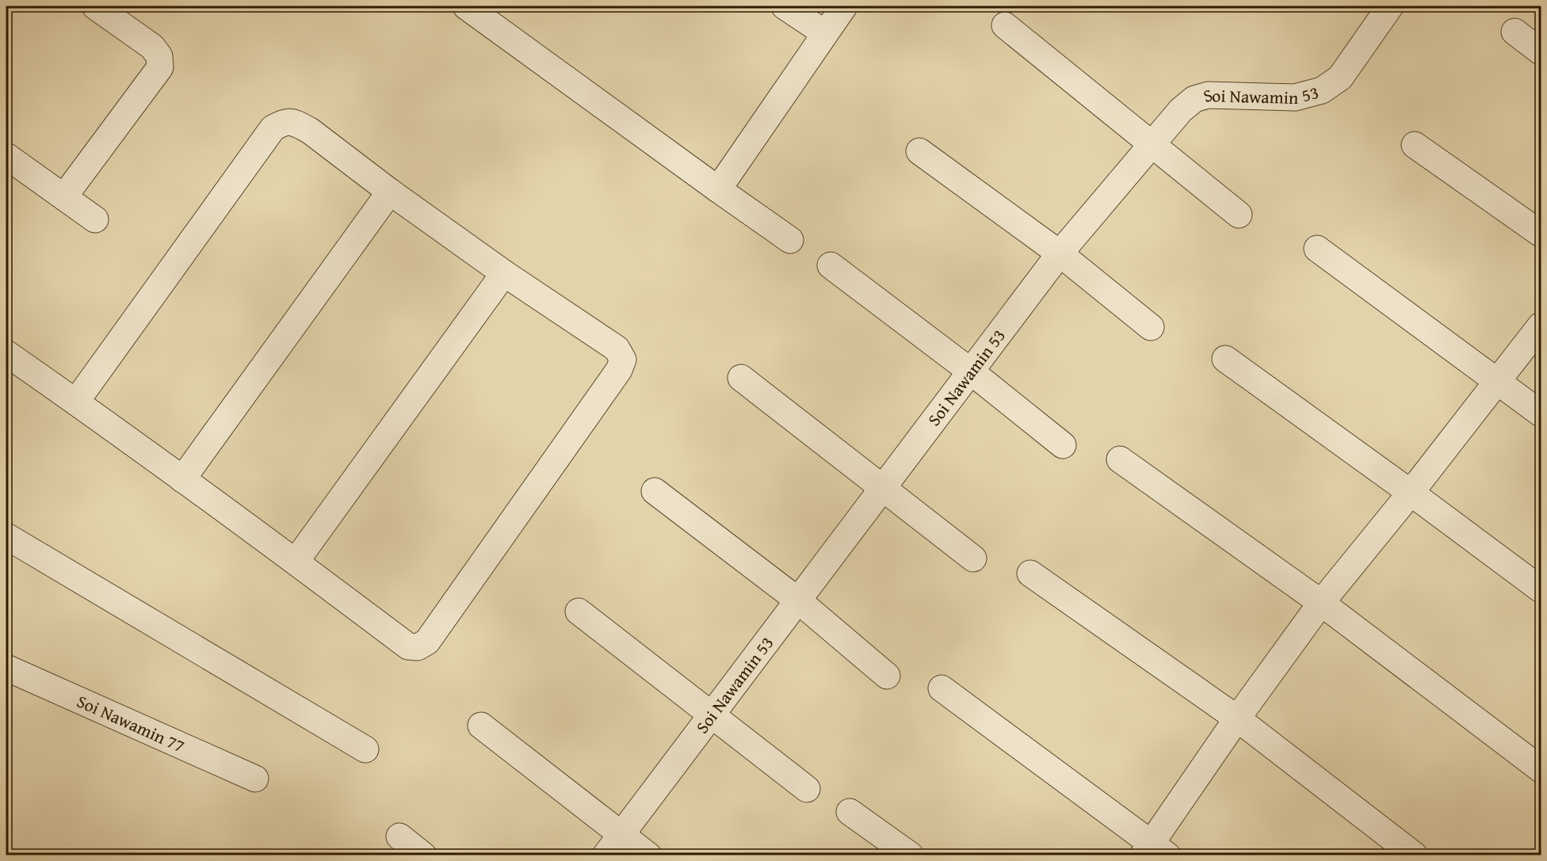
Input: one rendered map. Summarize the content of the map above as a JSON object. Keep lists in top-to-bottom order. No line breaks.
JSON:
{"streets":{"street":["Soi Nawamin 53","Soi Nawamin 77"]}}
